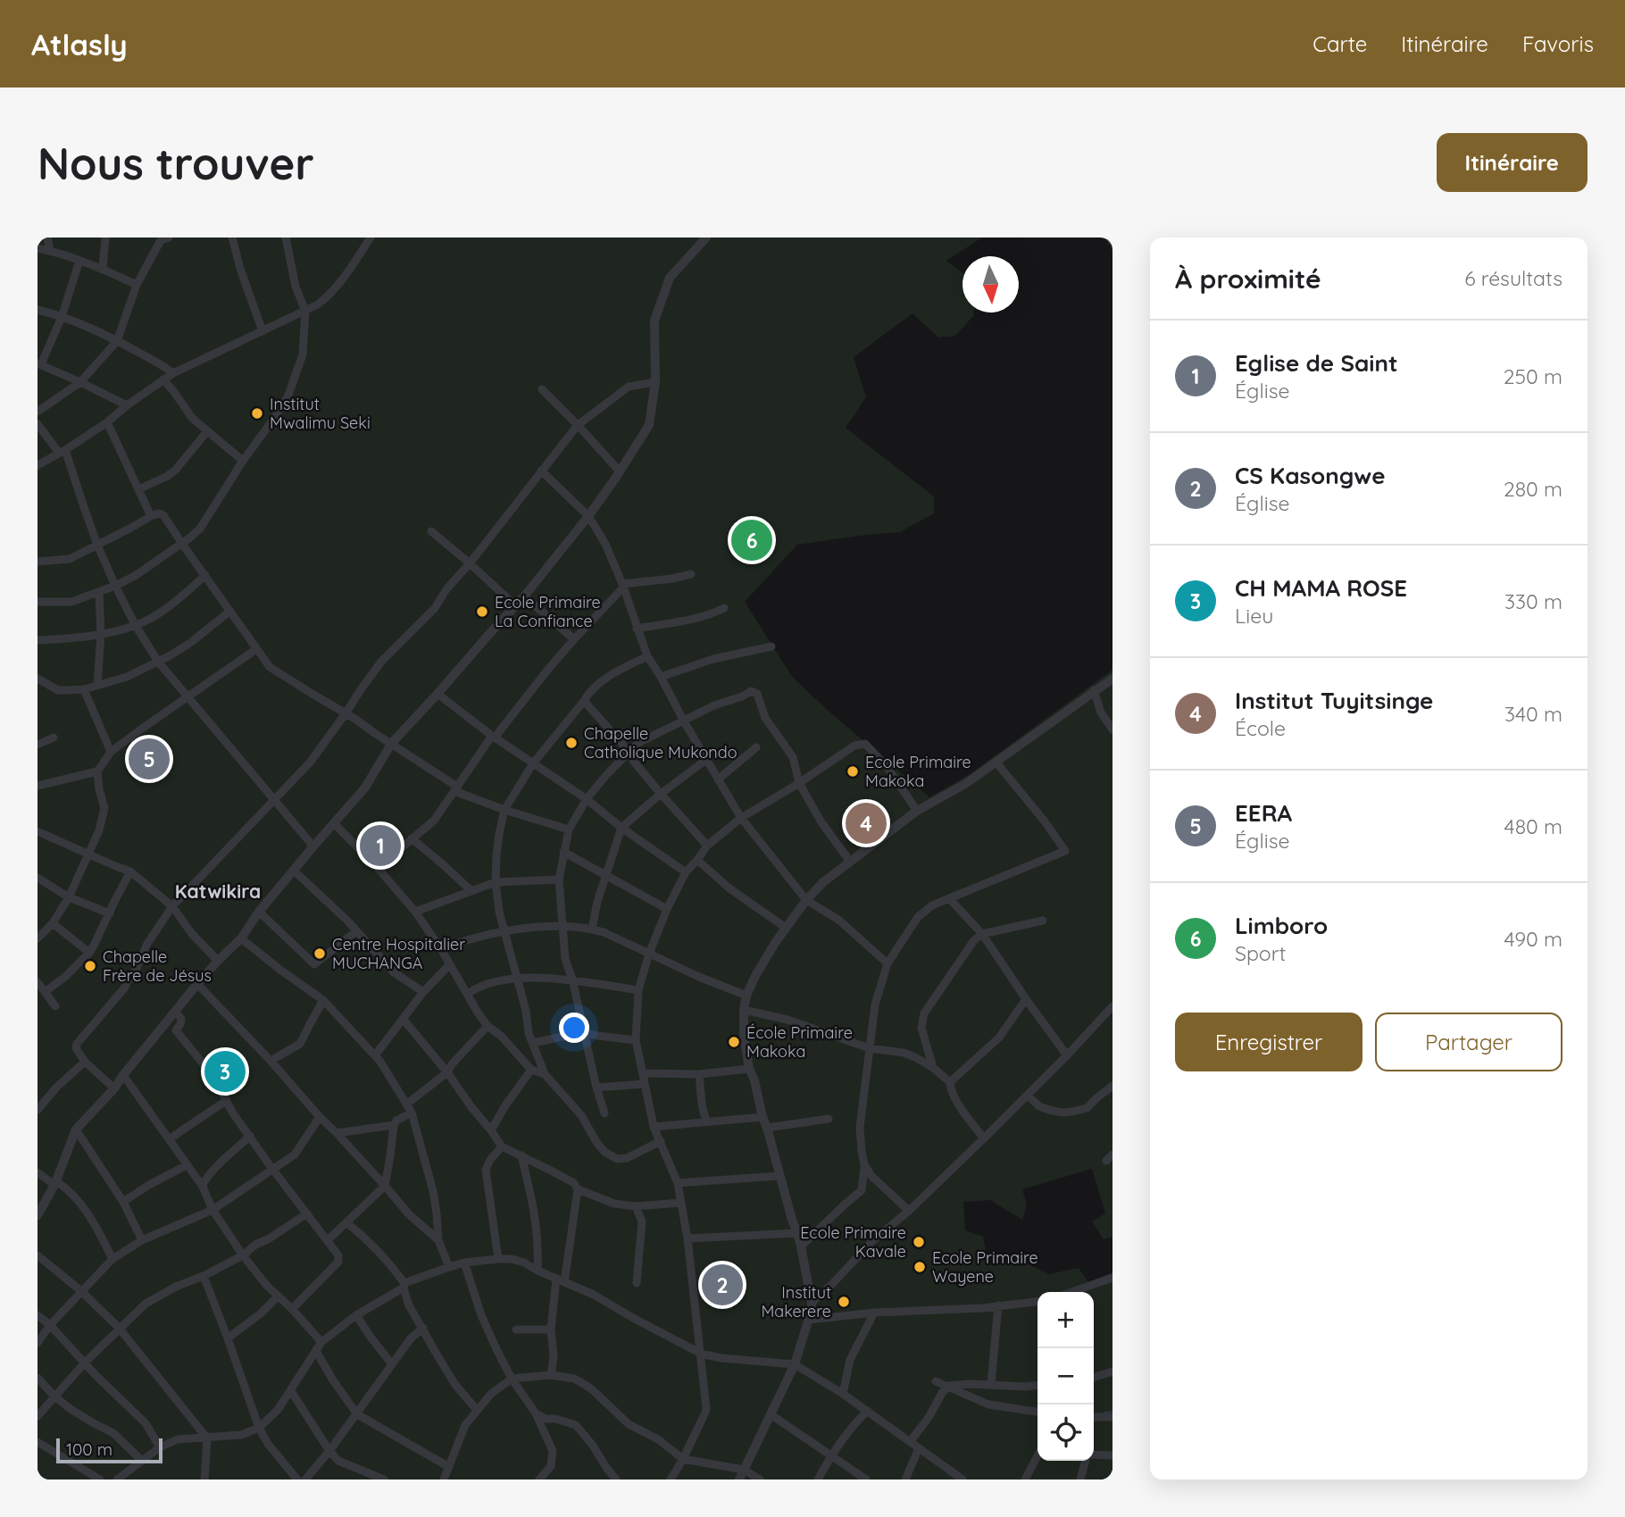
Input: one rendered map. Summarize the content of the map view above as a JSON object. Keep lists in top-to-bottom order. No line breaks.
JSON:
{"districts":["Katwikira"],"places":["Institut Mwalimu Seki","Ecole Primaire La Confiance","Chapelle Catholique Mukondo","Ecole Primaire Makoka","Centre Hospitalier MUCHANGA","Chapelle Frère de Jésus","École Primaire Makoka","Ecole Primaire Kavale","Ecole Primaire Wayene","Institut Makerere"],"scale_bar":"100 m","north":"bottom","page":{"header":"Atlasly","nav":["Carte","Itinéraire","Favoris"],"buttons":["Itinéraire",["Enregistrer","Partager"]],"title":"Nous trouver","heading":["À proximité","6 résultats"],"list":[{"mark":"1","name":"Eglise de Saint","note":"Église","value":"250 m"},{"mark":"2","name":"CS Kasongwe","note":"Église","value":"280 m"},{"mark":"3","name":"CH MAMA ROSE","note":"Lieu","value":"330 m"},{"mark":"4","name":"Institut Tuyitsinge","note":"École","value":"340 m"},{"mark":"5","name":"EERA","note":"Église","value":"480 m"},{"mark":"6","name":"Limboro","note":"Sport","value":"490 m"}],"pins":["6","5","4","1","3","2"],"map_buttons":["+","−"],"scale":"100 m"}}
